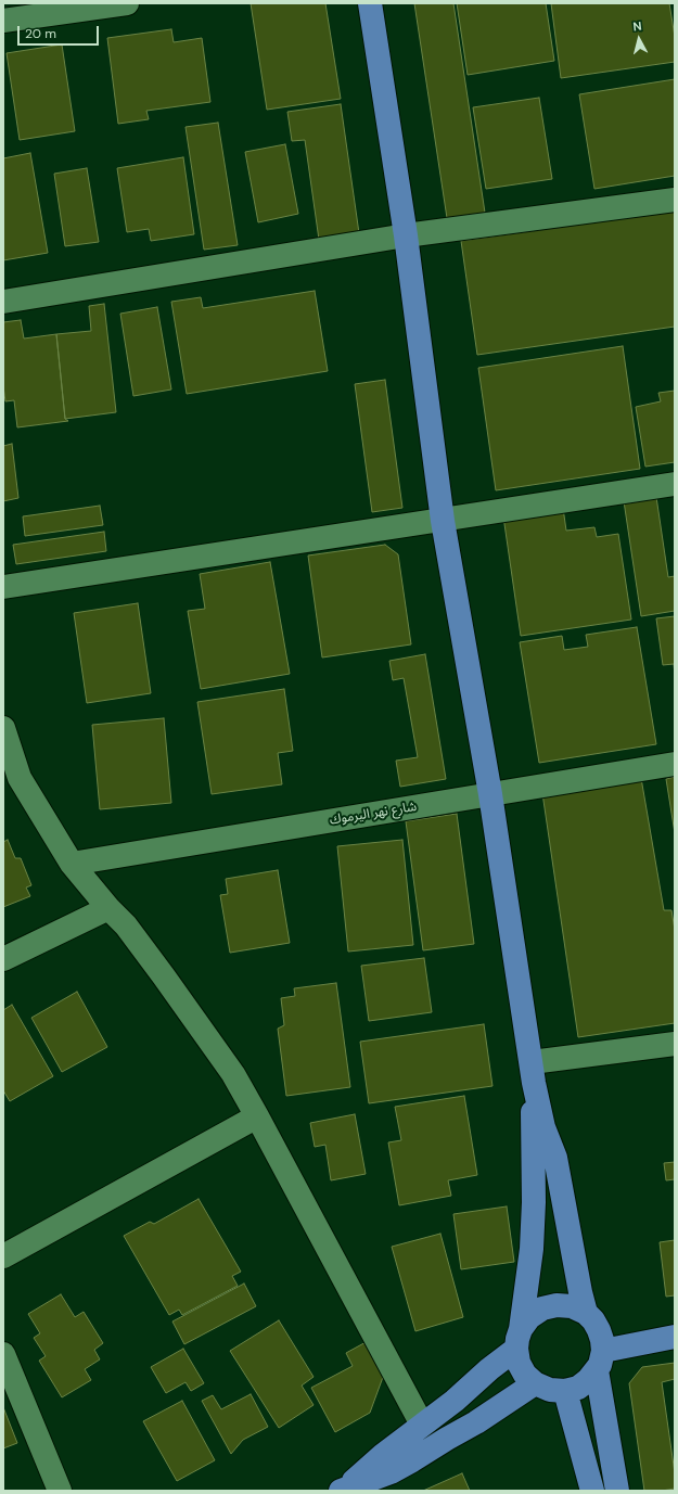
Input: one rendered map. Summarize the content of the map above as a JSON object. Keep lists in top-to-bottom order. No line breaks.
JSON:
{"streets":{"street":["شارع نهر اليرموك"]},"scale_bar":"20 m","north":"top"}
